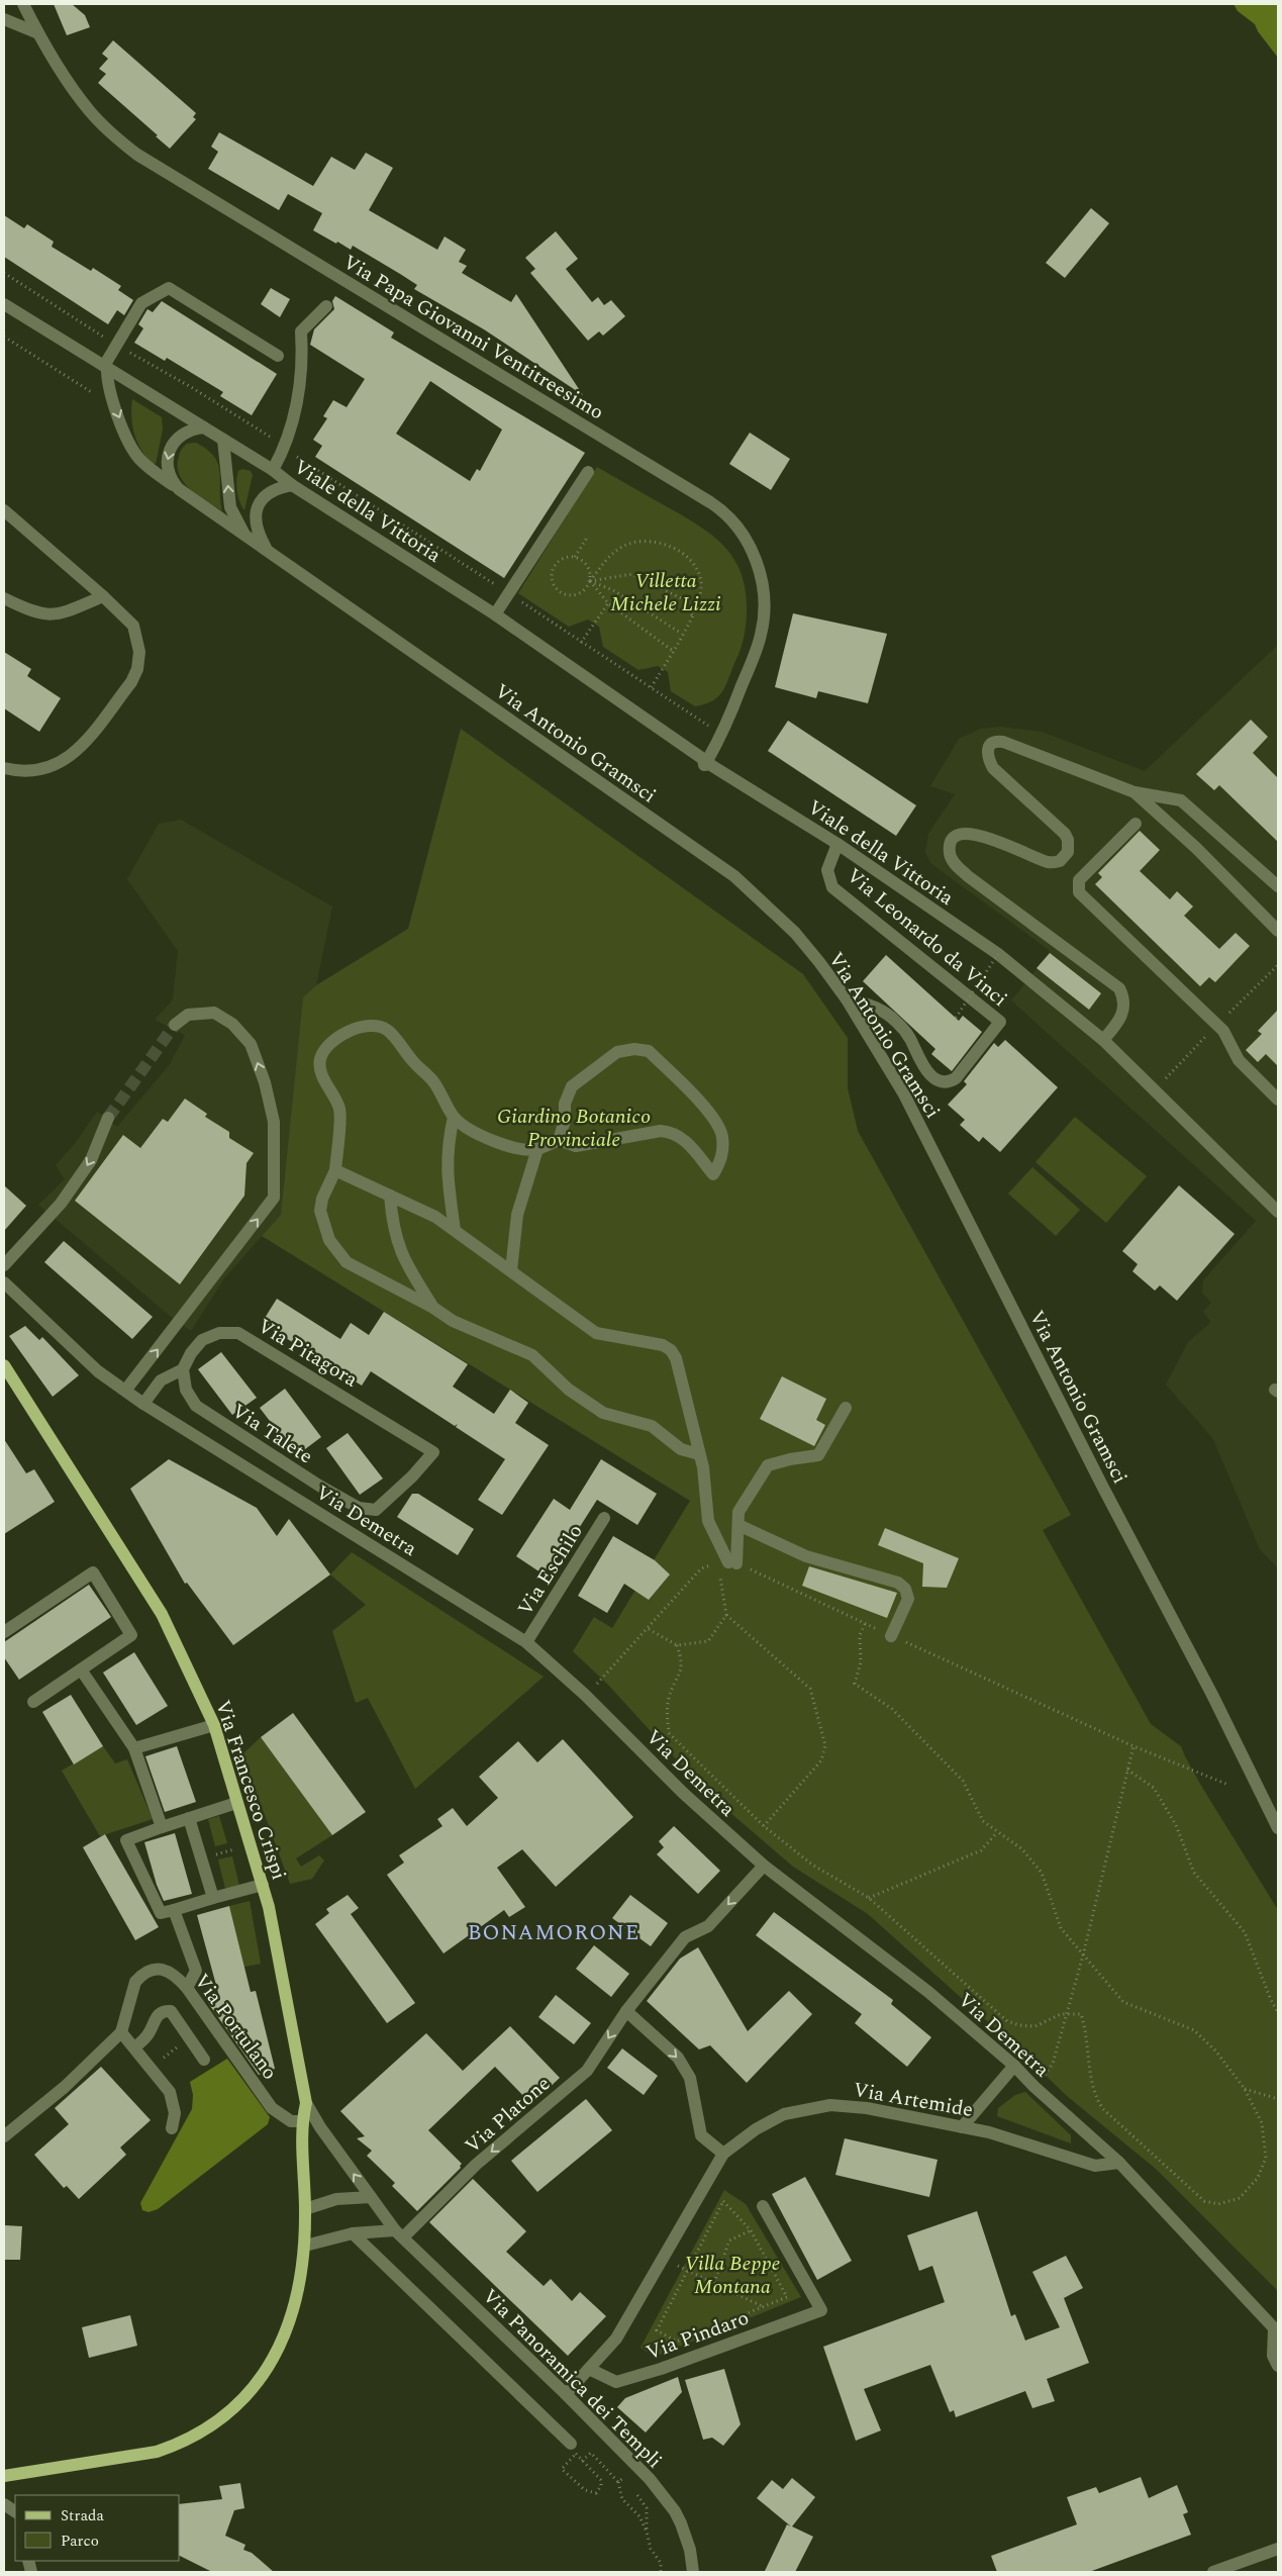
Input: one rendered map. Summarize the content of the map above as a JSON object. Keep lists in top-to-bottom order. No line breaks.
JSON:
{"streets":{"main road":["Via Francesco Crispi"],"street":["Via Papa Giovanni Ventitreesimo","Viale della Vittoria","Via Antonio Gramsci","Via Leonardo da Vinci","Via Pitagora","Via Talete","Via Demetra","Via Eschilo","Via Portulano","Via Artemide","Via Platone","Via Pindaro","Via Panoramica dei Templi"]},"crossings":[["Via Papa Giovanni Ventitreesimo","Viale della Vittoria"],["Viale della Vittoria","Via Antonio Gramsci"],["Viale della Vittoria","Via Leonardo da Vinci"],["Via Antonio Gramsci","Via Leonardo da Vinci"],["Via Pitagora","Via Talete"],["Via Demetra","Via Eschilo"],["Via Demetra","Via Artemide"],["Via Demetra","Via Platone"],["Via Francesco Crispi","Via Portulano"],["Via Francesco Crispi","Via Panoramica dei Templi"],["Via Artemide","Via Pindaro"],["Via Artemide","Via Panoramica dei Templi"],["Via Platone","Via Panoramica dei Templi"]],"one_way":["Via Platone"],"districts":["BONAMORONE"],"parks":["Villetta Michele Lizzi","Giardino Botanico Provinciale","Villa Beppe Montana"],"legend":["Strada","Parco"]}
